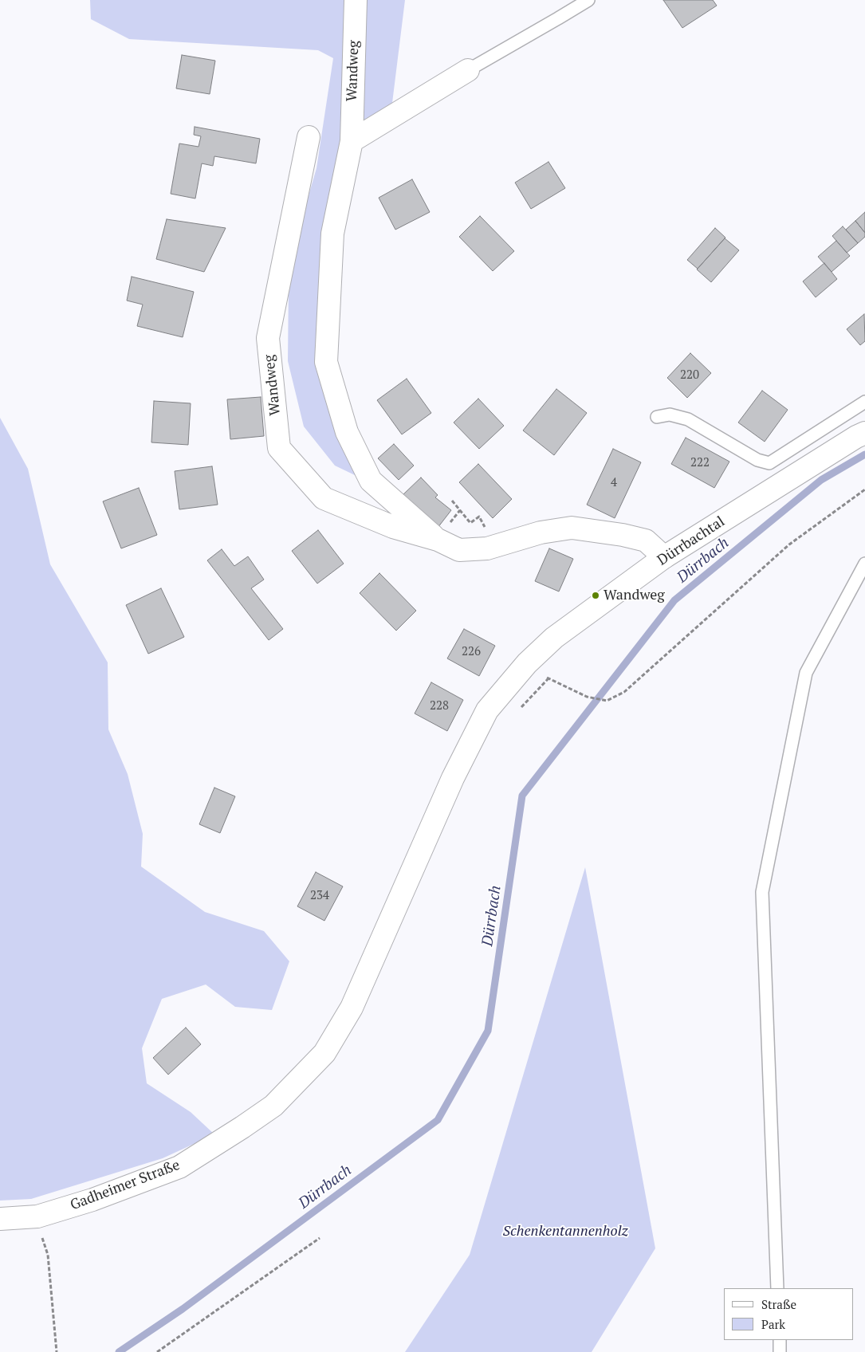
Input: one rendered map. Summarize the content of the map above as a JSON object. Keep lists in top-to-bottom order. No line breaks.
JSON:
{"streets":{"street":["Wandweg","Dürrbachtal","Gadheimer Straße"]},"crossings":[["Wandweg","Dürrbachtal"],["Dürrbachtal","Gadheimer Straße"]],"water":["Dürrbach"],"parks":["Schenkentannenholz"],"places":["Wandweg"],"house_numbers":["220","222","4","226","228","234"],"legend":["Straße","Park"]}
